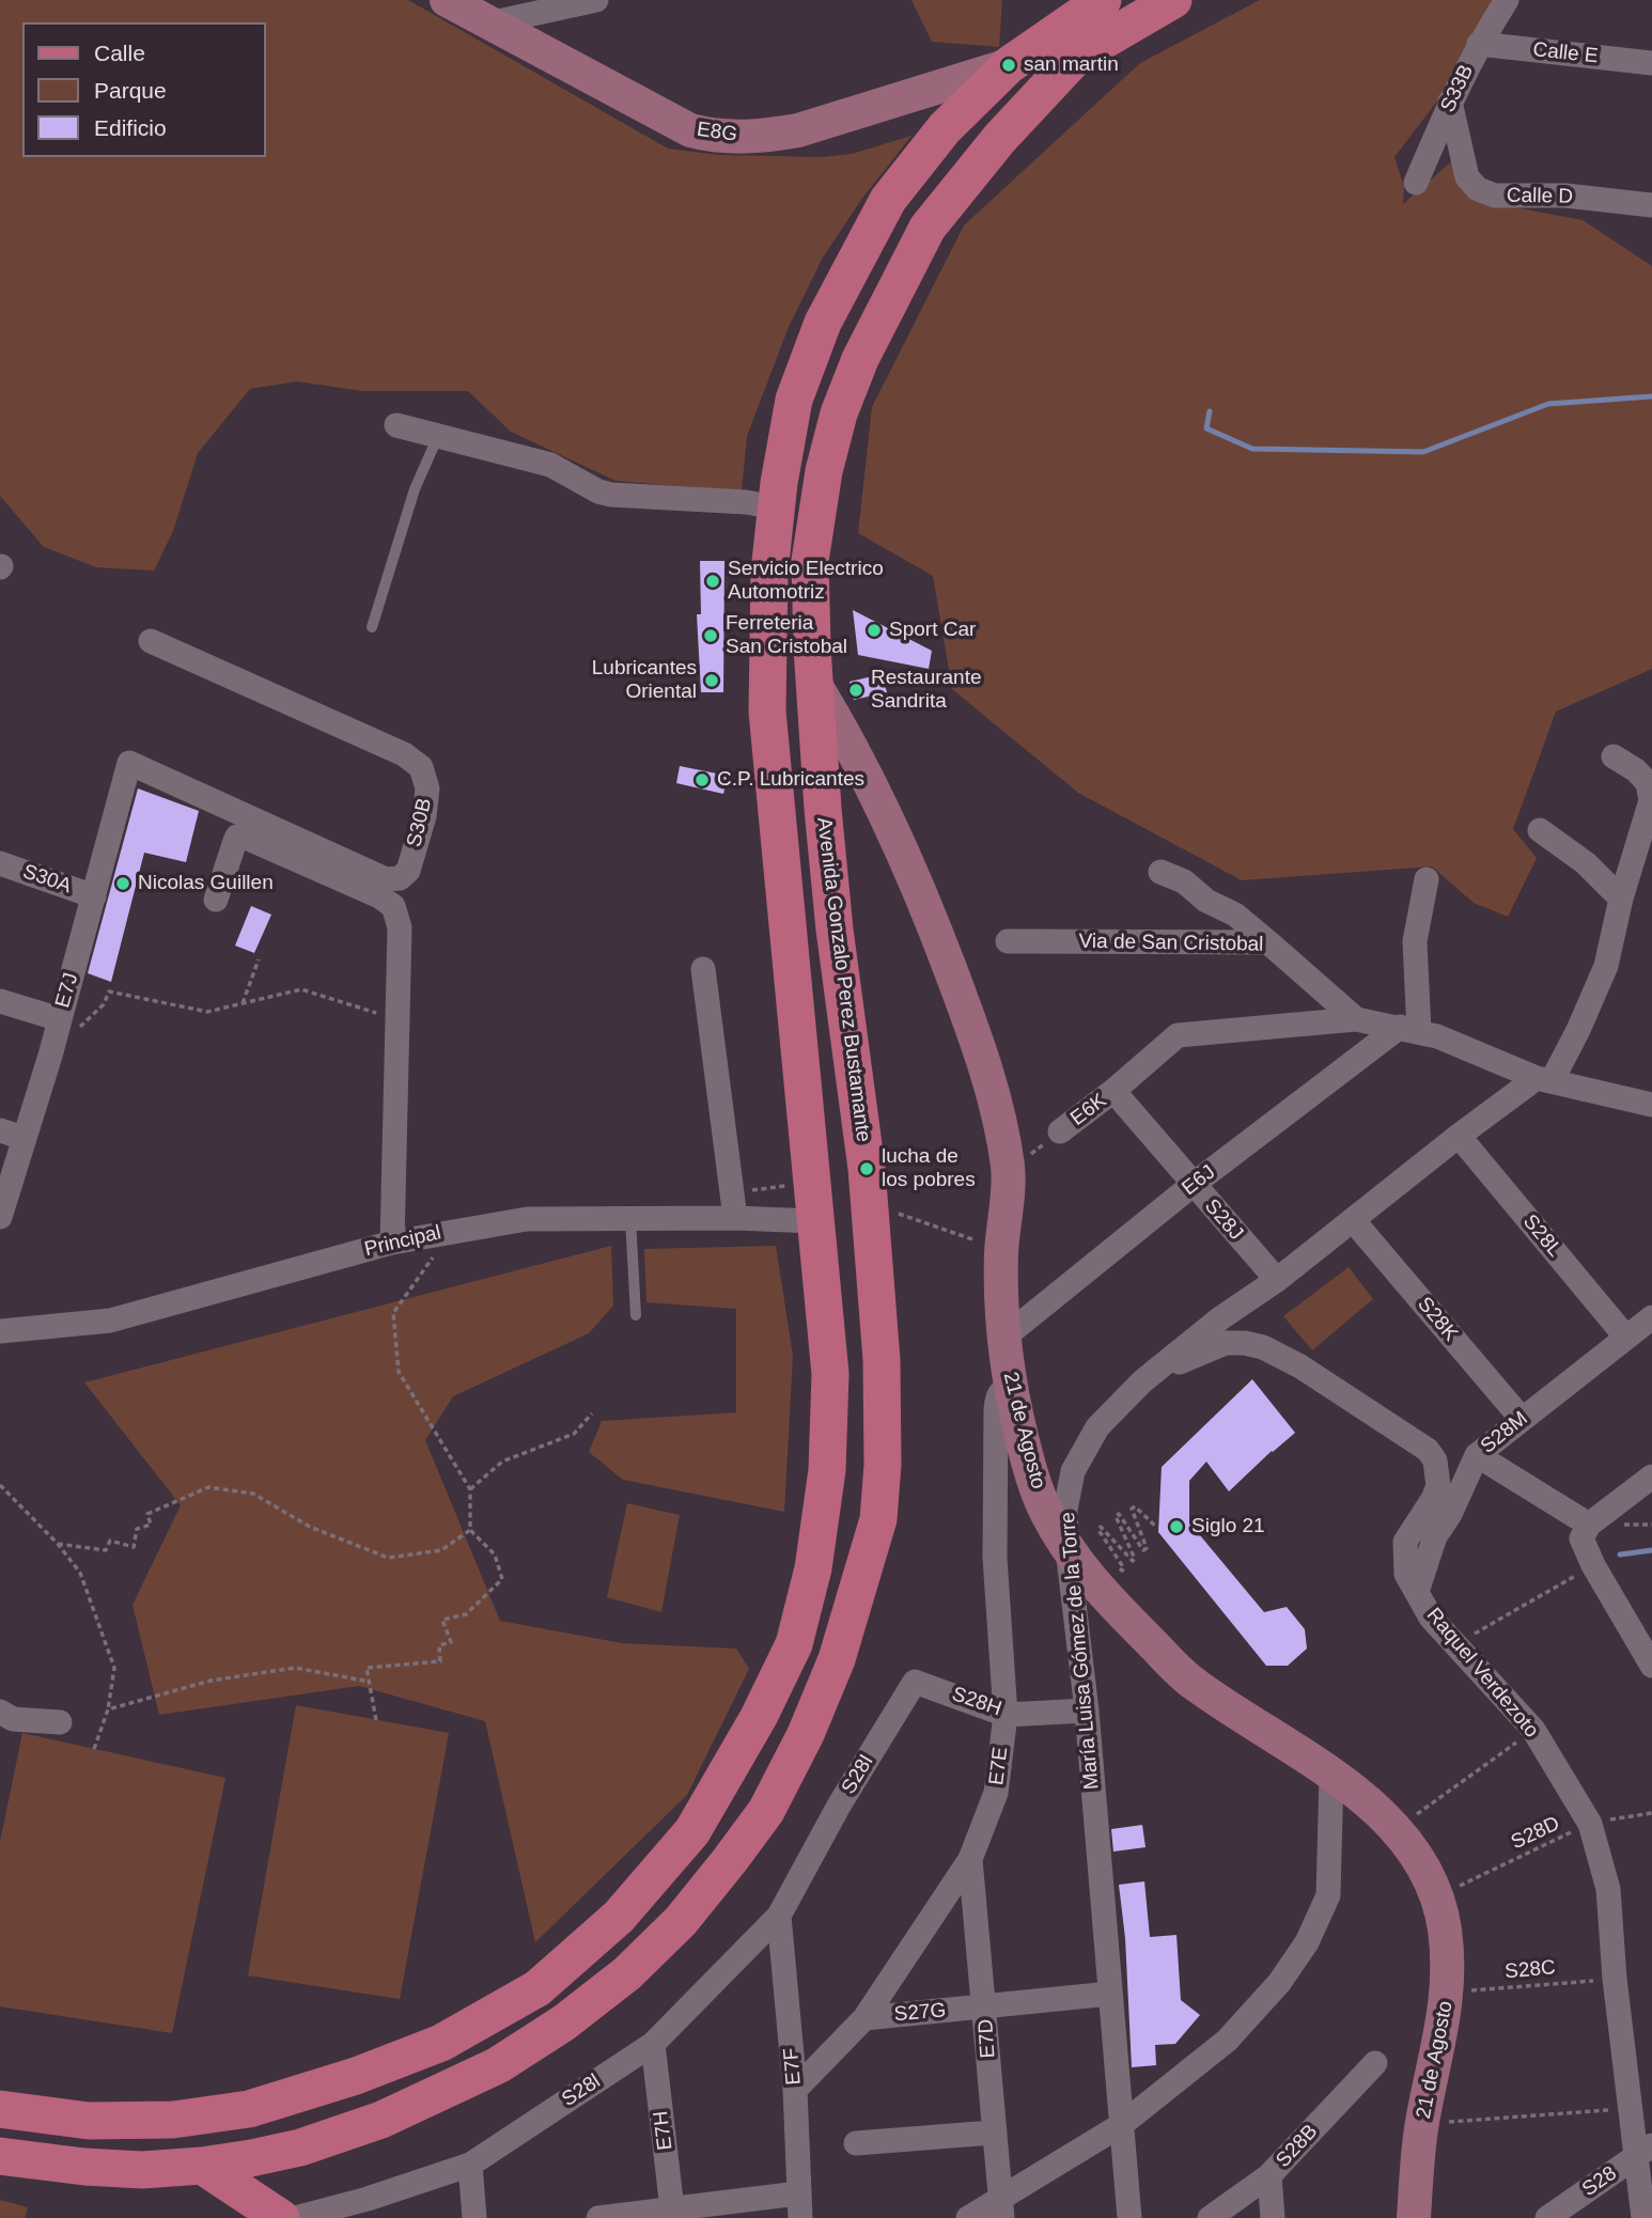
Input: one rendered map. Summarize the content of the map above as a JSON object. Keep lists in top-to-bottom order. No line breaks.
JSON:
{"streets":{"main road":["Avenida Gonzalo Perez Bustamante"],"street":["Calle E","S33B","E8G","Calle D","S30B","S30A","Via de San Cristobal","E7J","E6K","E6J","S28J","S28L","Principal","S28K","21 de Agosto","S28M","María Luisa Gómez de la Torre","Raquel Verdezoto","S28H","E7E","S28I","S27G","E7D","E7F","S28l","E7H","S28B","S28"],"path":["S28D","S28C"]},"crossings":[["Calle E","S33B"],["S33B","Calle D"],["S30B","E7J"],["S30A","E7J"],["Via de San Cristobal","E6K"],["Avenida Gonzalo Perez Bustamante","21 de Agosto"],["E6K","S28J"],["E6K","21 de Agosto"],["E6J","S28J"],["E6J","21 de Agosto"],["S28J","María Luisa Gómez de la Torre"],["S28L","S28M"],["S28L","María Luisa Gómez de la Torre"],["S28K","S28M"],["S28K","María Luisa Gómez de la Torre"],["21 de Agosto","María Luisa Gómez de la Torre"],["21 de Agosto","E7E"],["21 de Agosto","S28D"],["21 de Agosto","S28C"],["S28M","Raquel Verdezoto"],["María Luisa Gómez de la Torre","Raquel Verdezoto"],["María Luisa Gómez de la Torre","S28H"],["María Luisa Gómez de la Torre","S27G"],["Raquel Verdezoto","S28D"],["Raquel Verdezoto","S28C"],["Raquel Verdezoto","S28"],["S28H","E7E"],["S28H","S28I"],["E7E","S27G"],["E7E","E7D"],["E7E","E7F"],["S28I","S28l"],["S27G","E7D"],["E7F","S28l"],["S28l","E7H"]],"places":["san martin","Servicio Electrico Automotriz","Sport Car","Ferreteria San Cristobal","Lubricantes Oriental","Restaurante Sandrita","C.P. Lubricantes","Nicolas Guillen","lucha de los pobres","Siglo 21"],"legend":["Calle","Parque","Edificio"]}
